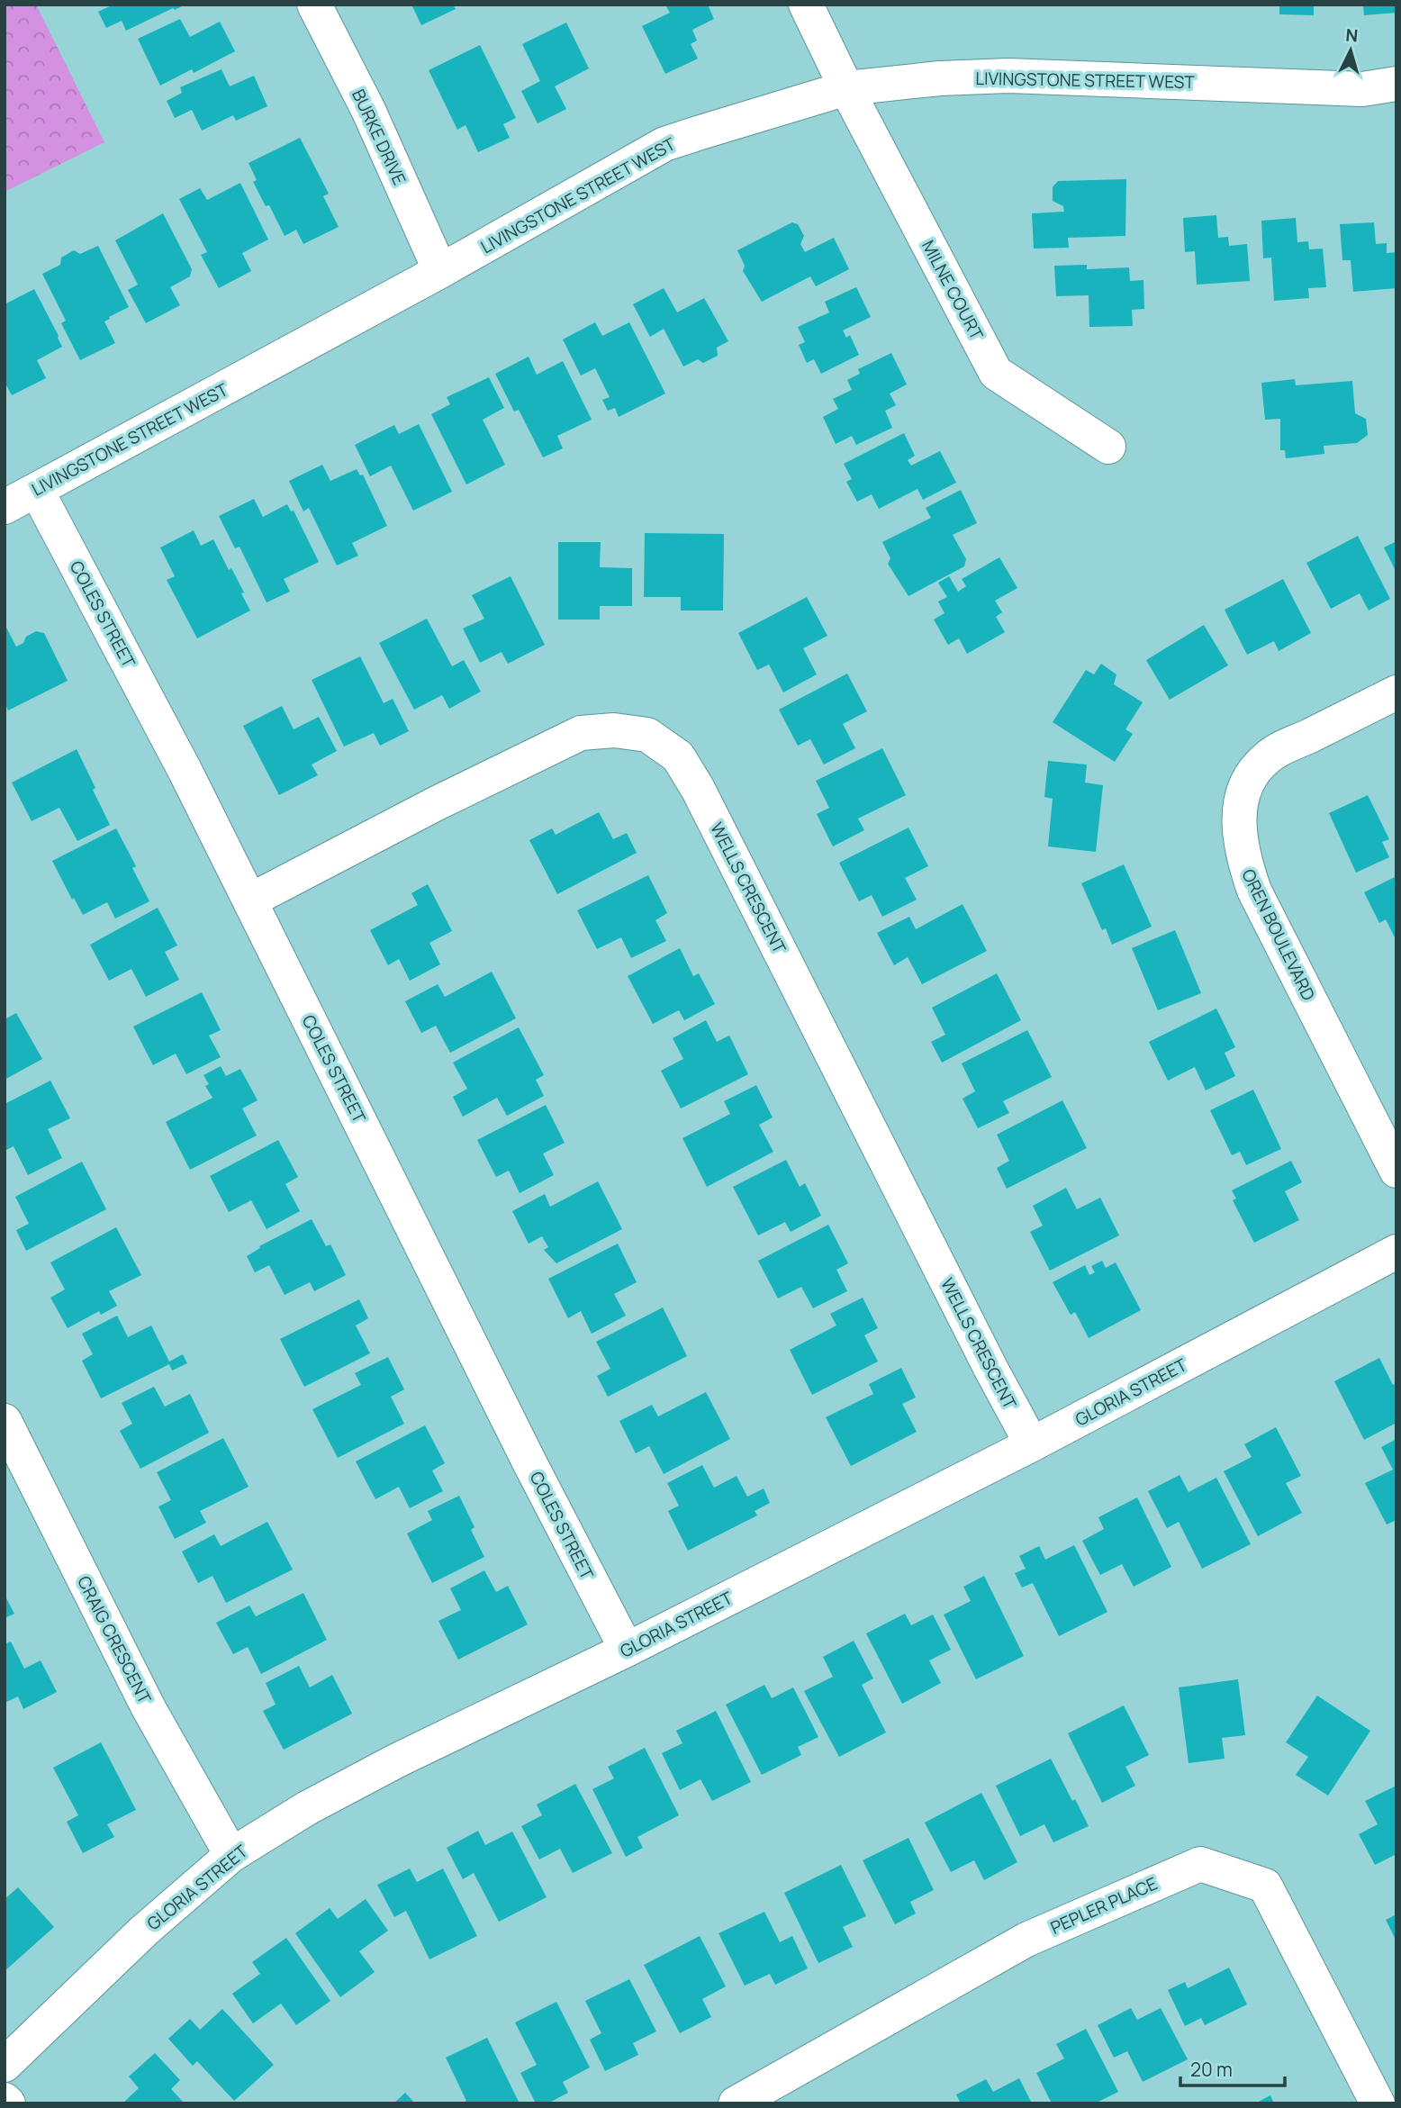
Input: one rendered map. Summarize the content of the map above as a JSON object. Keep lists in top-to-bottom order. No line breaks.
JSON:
{"streets":{"street":["LIVINGSTONE STREET WEST","BURKE DRIVE","MILNE COURT","COLES STREET","WELLS CRESCENT","OREN BOULEVARD","GLORIA STREET","CRAIG CRESCENT","PEPLER PLACE"]},"crossings":[["LIVINGSTONE STREET WEST","BURKE DRIVE"],["LIVINGSTONE STREET WEST","MILNE COURT"],["LIVINGSTONE STREET WEST","COLES STREET"],["COLES STREET","WELLS CRESCENT"],["COLES STREET","GLORIA STREET"],["WELLS CRESCENT","GLORIA STREET"],["GLORIA STREET","CRAIG CRESCENT"]],"scale_bar":"20 m","north":"top"}
